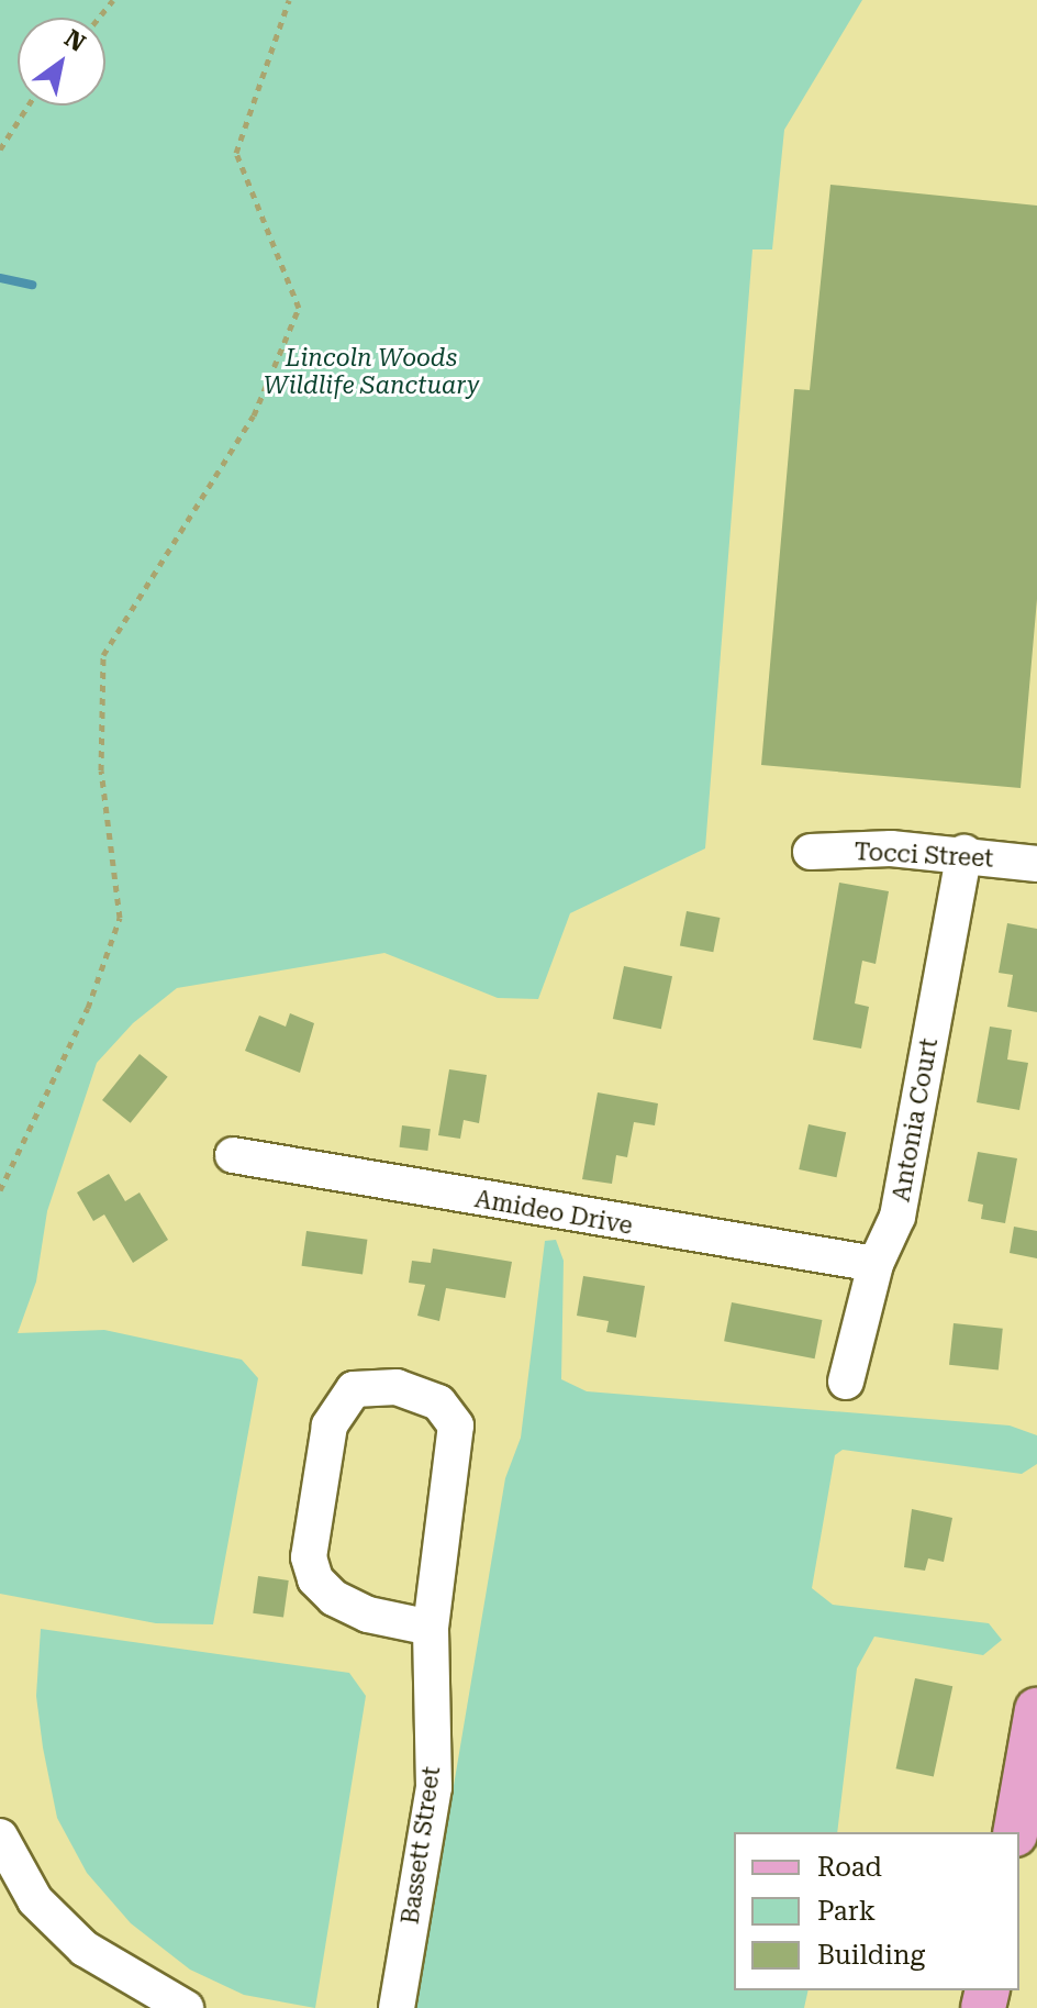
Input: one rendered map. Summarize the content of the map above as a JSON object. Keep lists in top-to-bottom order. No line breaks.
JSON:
{"streets":{"street":["Tocci Street","Antonia Court","Amideo Drive","Bassett Street"]},"crossings":[["Tocci Street","Antonia Court"],["Antonia Court","Amideo Drive"]],"parks":["Lincoln Woods Wildlife Sanctuary"],"legend":["Road","Park","Building"],"north":"top right"}
